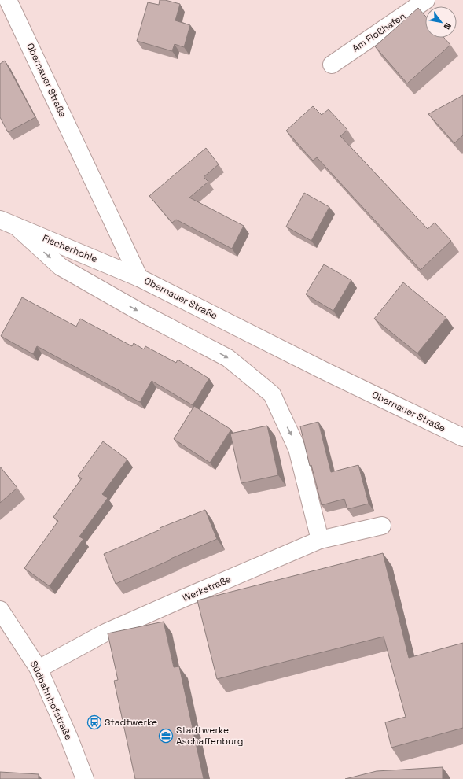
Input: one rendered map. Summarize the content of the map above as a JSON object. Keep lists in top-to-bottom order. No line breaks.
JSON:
{"streets":{"street":["Am Floßhafen","Obernauer Straße","Fischerhohle","Werkstraße","Südbahnhofstraße"]},"crossings":[["Obernauer Straße","Fischerhohle"],["Werkstraße","Südbahnhofstraße"]],"places":{"bus stop":["Stadtwerke"],"office":["Stadtwerke Aschaffenburg"]},"north":"bottom right"}
